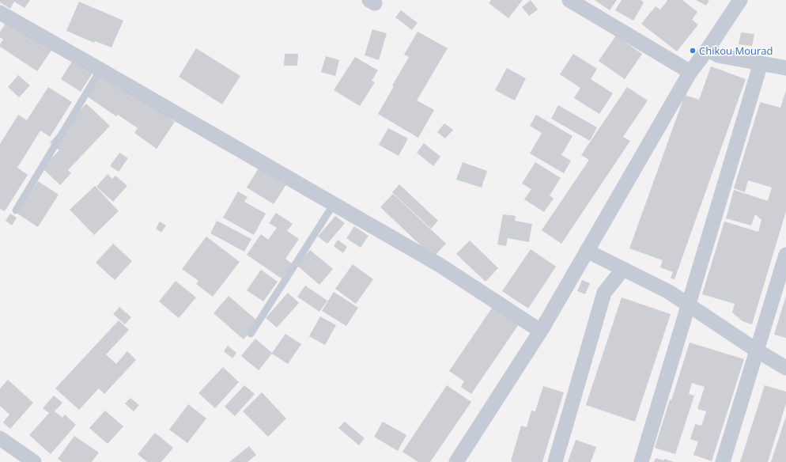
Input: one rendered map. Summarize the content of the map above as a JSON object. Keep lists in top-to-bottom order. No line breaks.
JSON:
{"places":["Chikou Mourad"]}
